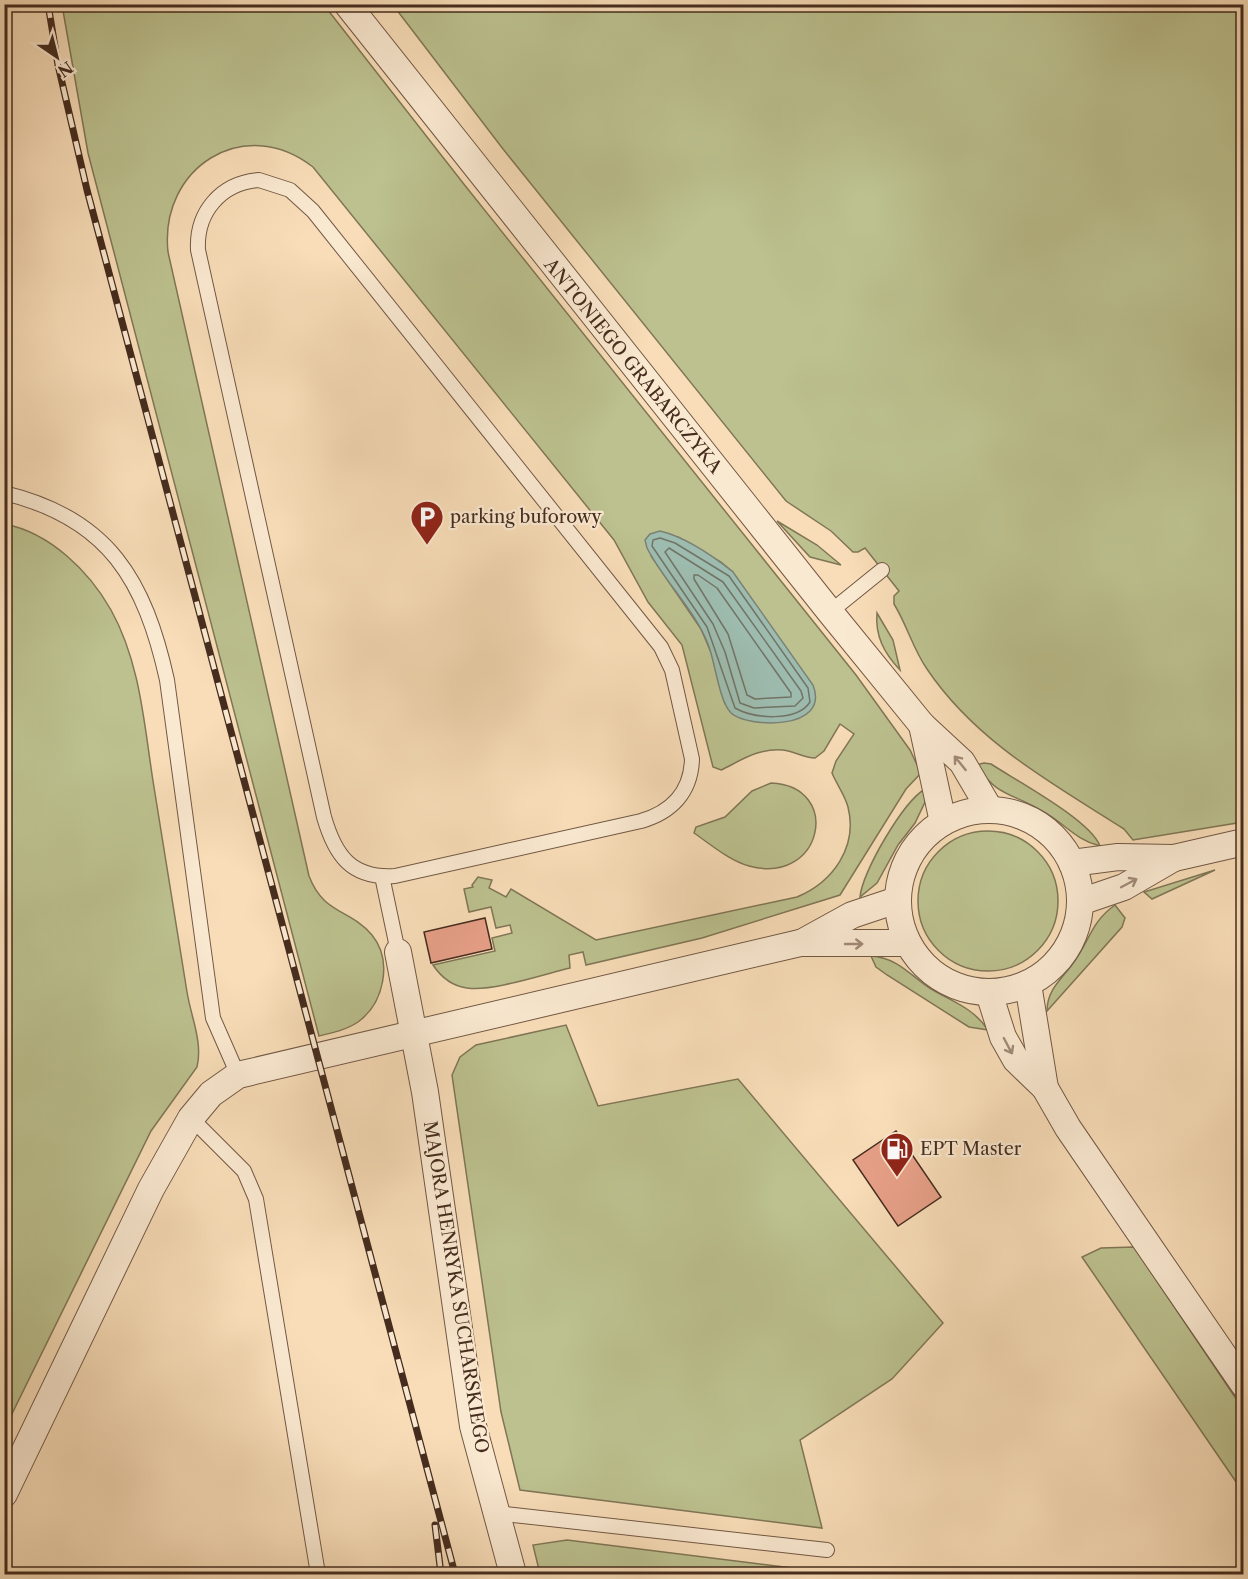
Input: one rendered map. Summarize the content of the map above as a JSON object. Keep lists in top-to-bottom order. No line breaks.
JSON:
{"streets":{"street":["ANTONIEGO GRABARCZYKA","MAJORA HENRYKA SUCHARSKIEGO"]},"places":{"parking":["parking buforowy"],"fuel station":["EPT Master"]},"north":"bottom right"}
